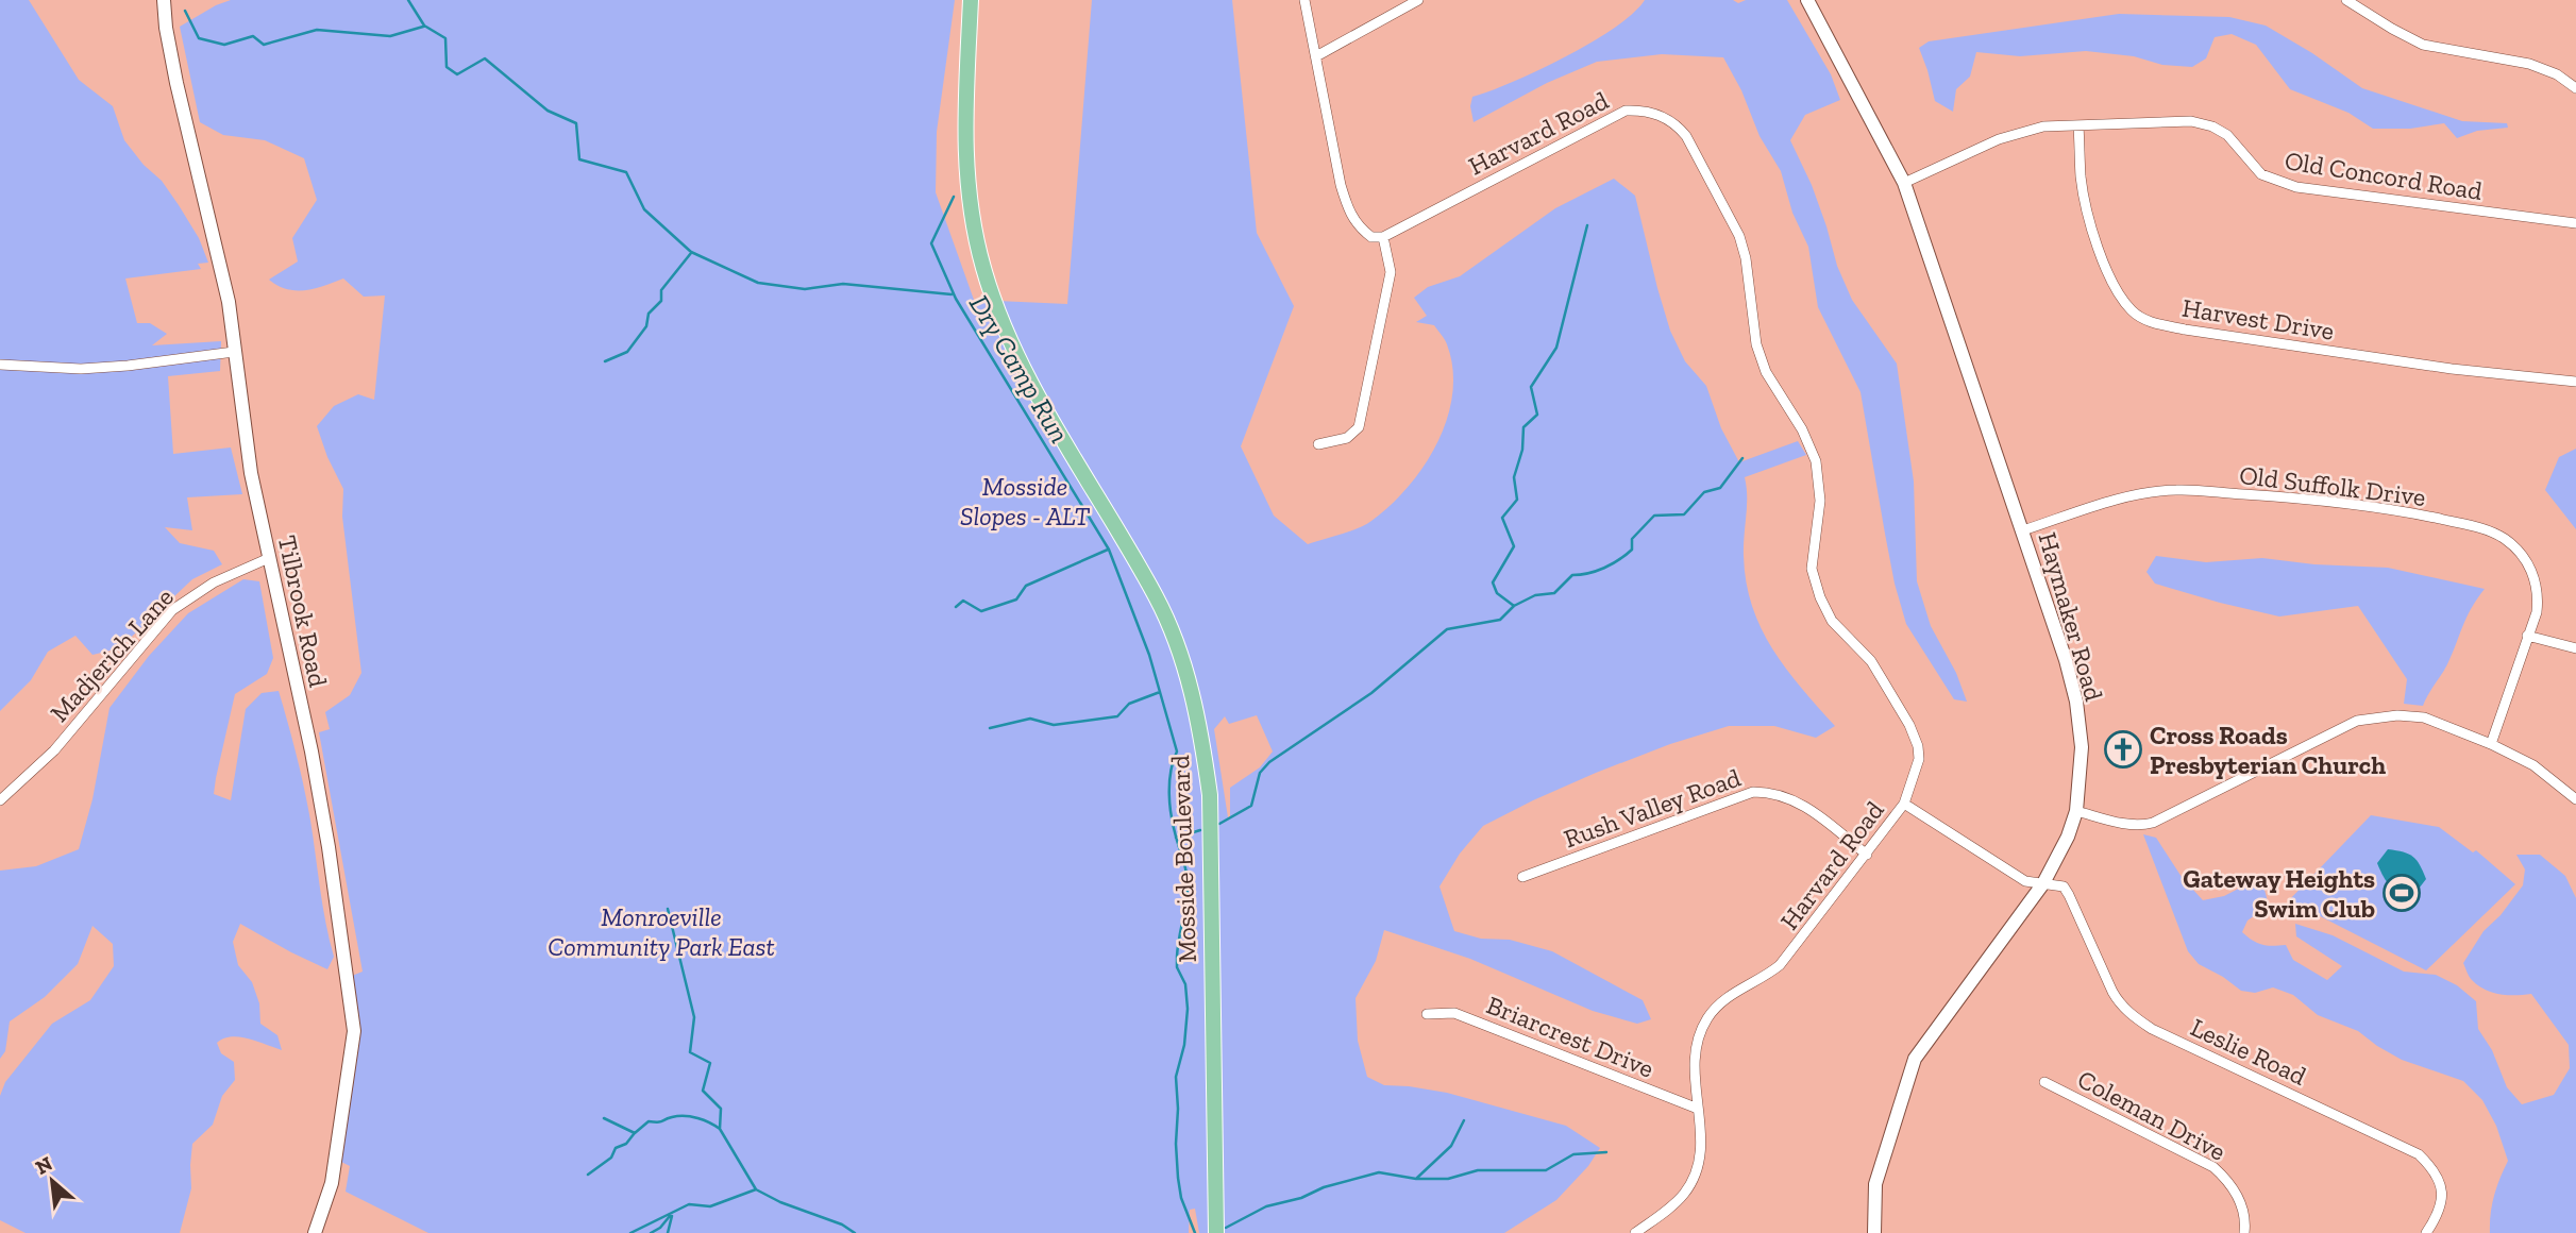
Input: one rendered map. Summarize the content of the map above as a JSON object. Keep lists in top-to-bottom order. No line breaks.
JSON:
{"streets":{"main road":["Tilbrook Road","Haymaker Road","Mosside Boulevard"],"street":["Harvard Road","Old Concord Road","Harvest Drive","Old Suffolk Drive","Madjerich Lane","Rush Valley Road","Briarcrest Drive","Leslie Road","Coleman Drive"]},"crossings":[["Harvard Road","Rush Valley Road"],["Harvard Road","Briarcrest Drive"],["Old Concord Road","Harvest Drive"],["Old Concord Road","Haymaker Road"],["Old Suffolk Drive","Haymaker Road"],["Tilbrook Road","Madjerich Lane"],["Haymaker Road","Leslie Road"]],"water":["Dry Camp Run"],"parks":["Mosside Slopes - ALT","Monroeville Community Park East"],"places":{"church":["Cross Roads Presbyterian Church"],"sports":["Gateway Heights Swim Club"]},"north":"top left"}
